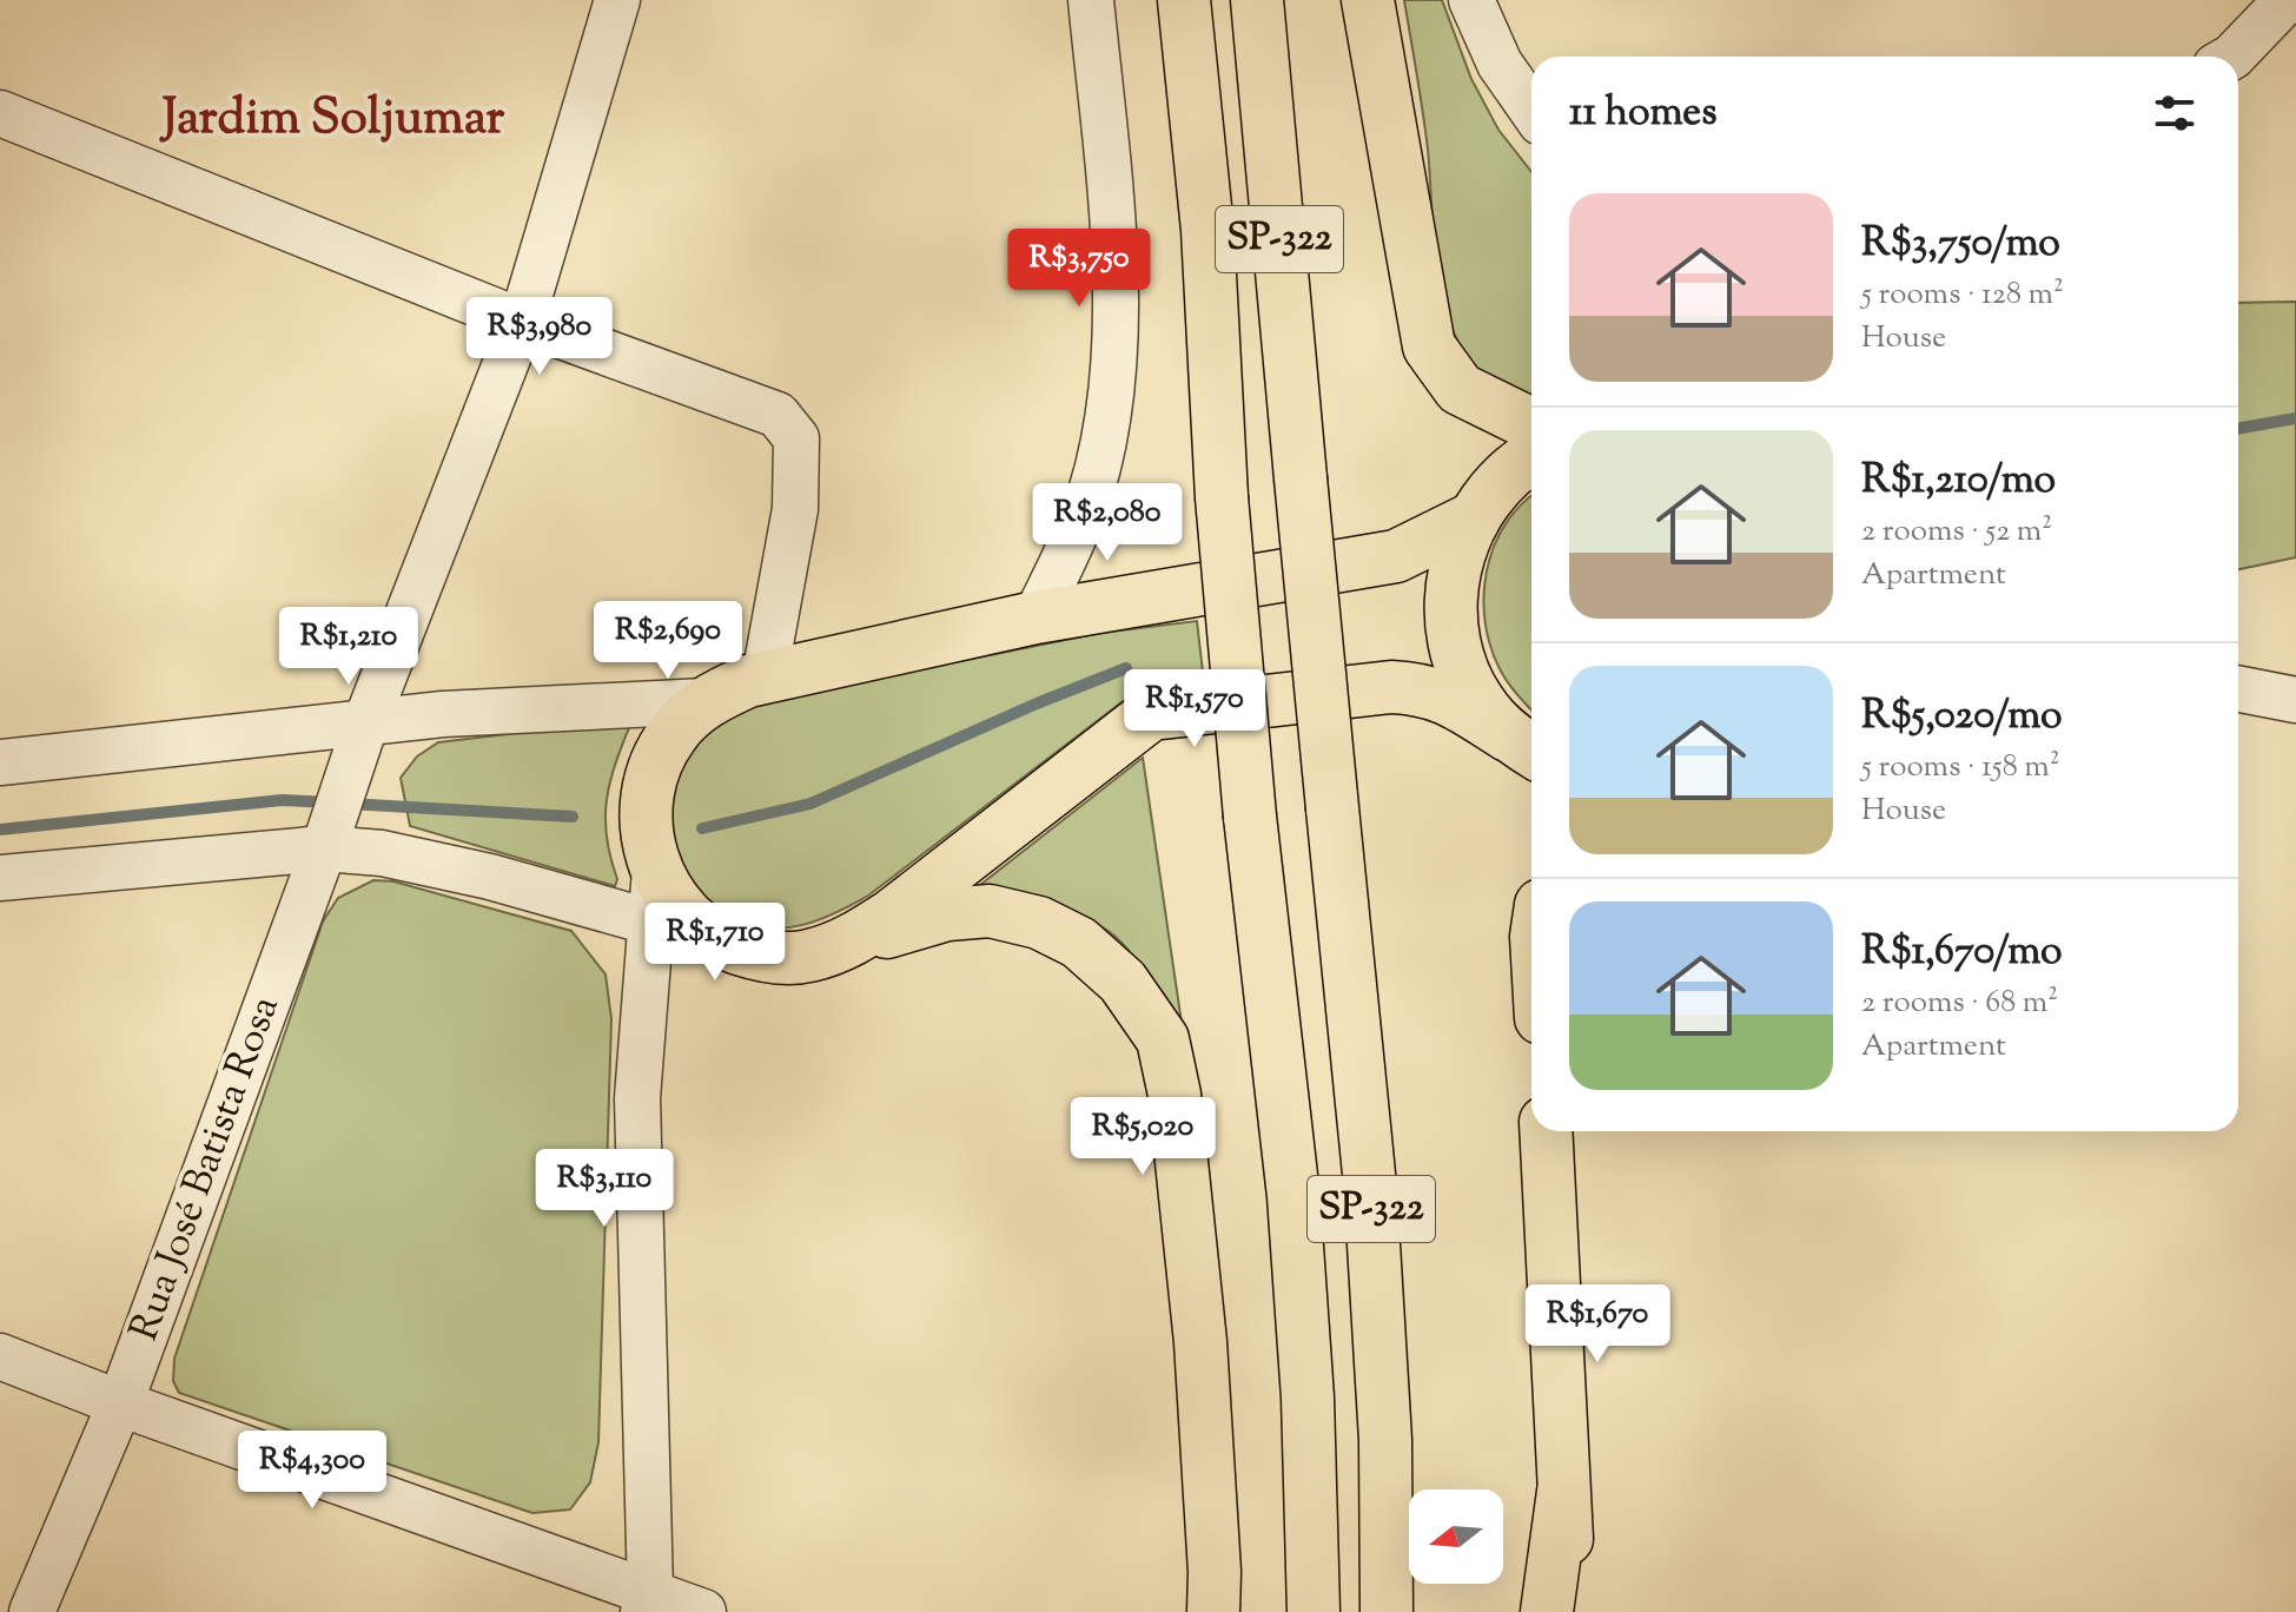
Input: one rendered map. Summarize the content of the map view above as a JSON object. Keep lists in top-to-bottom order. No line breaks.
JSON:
{"streets":{"main road":["SP-322"],"street":["Rua José Batista Rosa"]},"districts":["Jardim Soljumar"],"north":"left","page":{"heading":"11 homes","list":[{"name":"R$3,750/mo","note":"5 rooms · 128 m² · House"},{"name":"R$1,210/mo","note":"2 rooms · 52 m² · Apartment"},{"name":"R$5,020/mo","note":"5 rooms · 158 m² · House"},{"name":"R$1,670/mo","note":"2 rooms · 68 m² · Apartment"}],"price":["R$3,750","R$3,980","R$2,080","R$2,690","R$1,210","R$1,570","R$1,710","R$5,020","R$3,110","R$1,670","R$4,300"]}}
